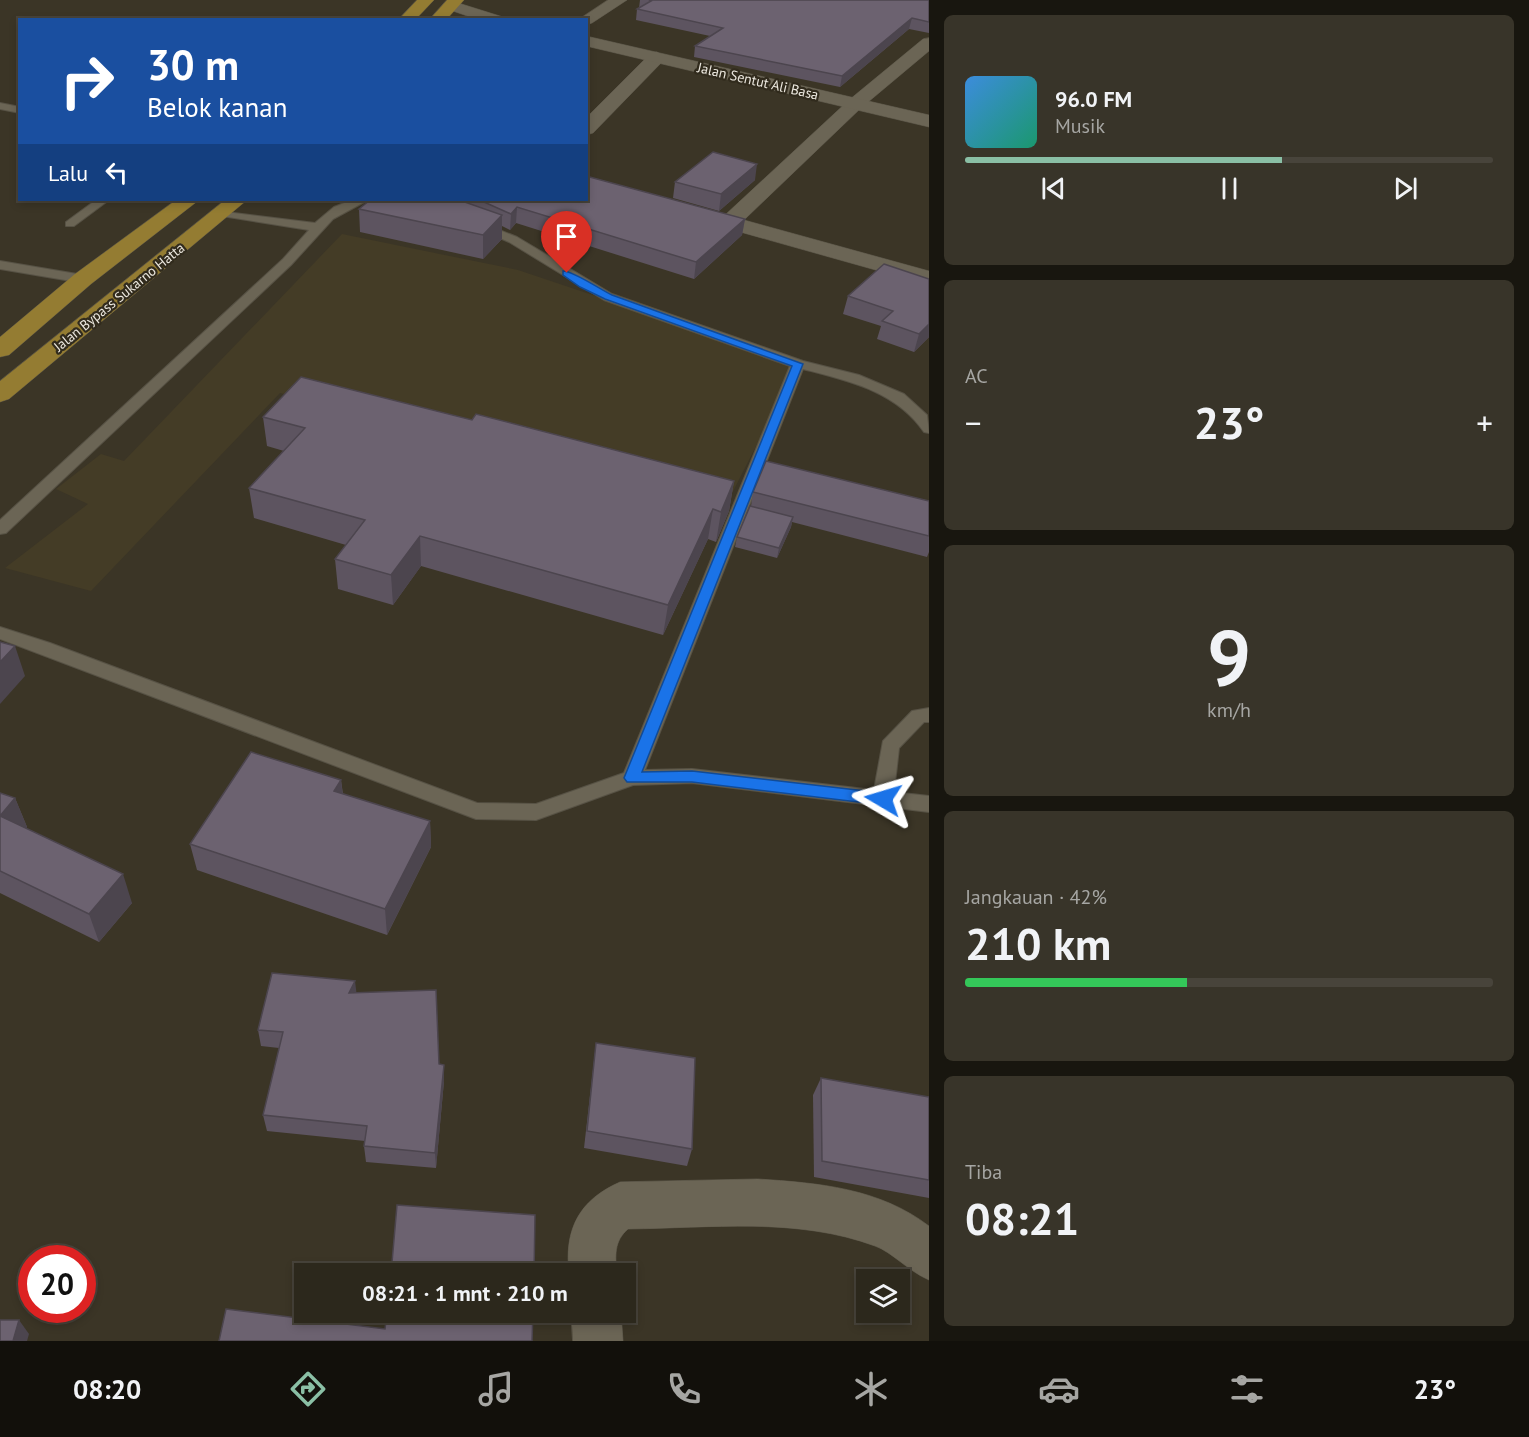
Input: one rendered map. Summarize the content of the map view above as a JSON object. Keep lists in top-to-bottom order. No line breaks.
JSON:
{"streets":{"highway":["Jalan Bypass Sukarno Hatta"],"street":["Jalan Sentut Ali Basa"]},"page":{"turn":["30 m","Belok kanan"],"song":["96.0 FM","Musik"],"then":"Lalu","tile":["AC",["9","km/h"],["Jangkauan · 42%","210 km"],["Tiba","08:21"]],"heat":["−","23°","+"],"limit":"20","trip":"08:21 · 1 mnt · 210 m","tabs":["08:20","23°"]}}
